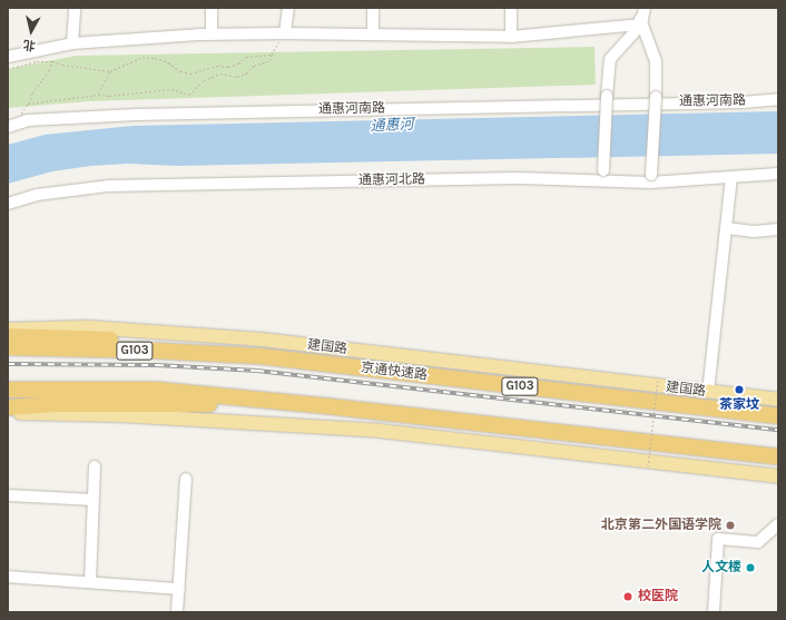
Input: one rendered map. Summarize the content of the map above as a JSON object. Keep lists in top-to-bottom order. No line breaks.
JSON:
{"streets":{"highway":["G103","京通快速路"],"main road":["建国路"],"street":["通惠河南路","通惠河北路"]},"water":["通惠河"],"places":["茶家坟","北京第二外国语学院","人文楼","校医院"],"north":"bottom"}
